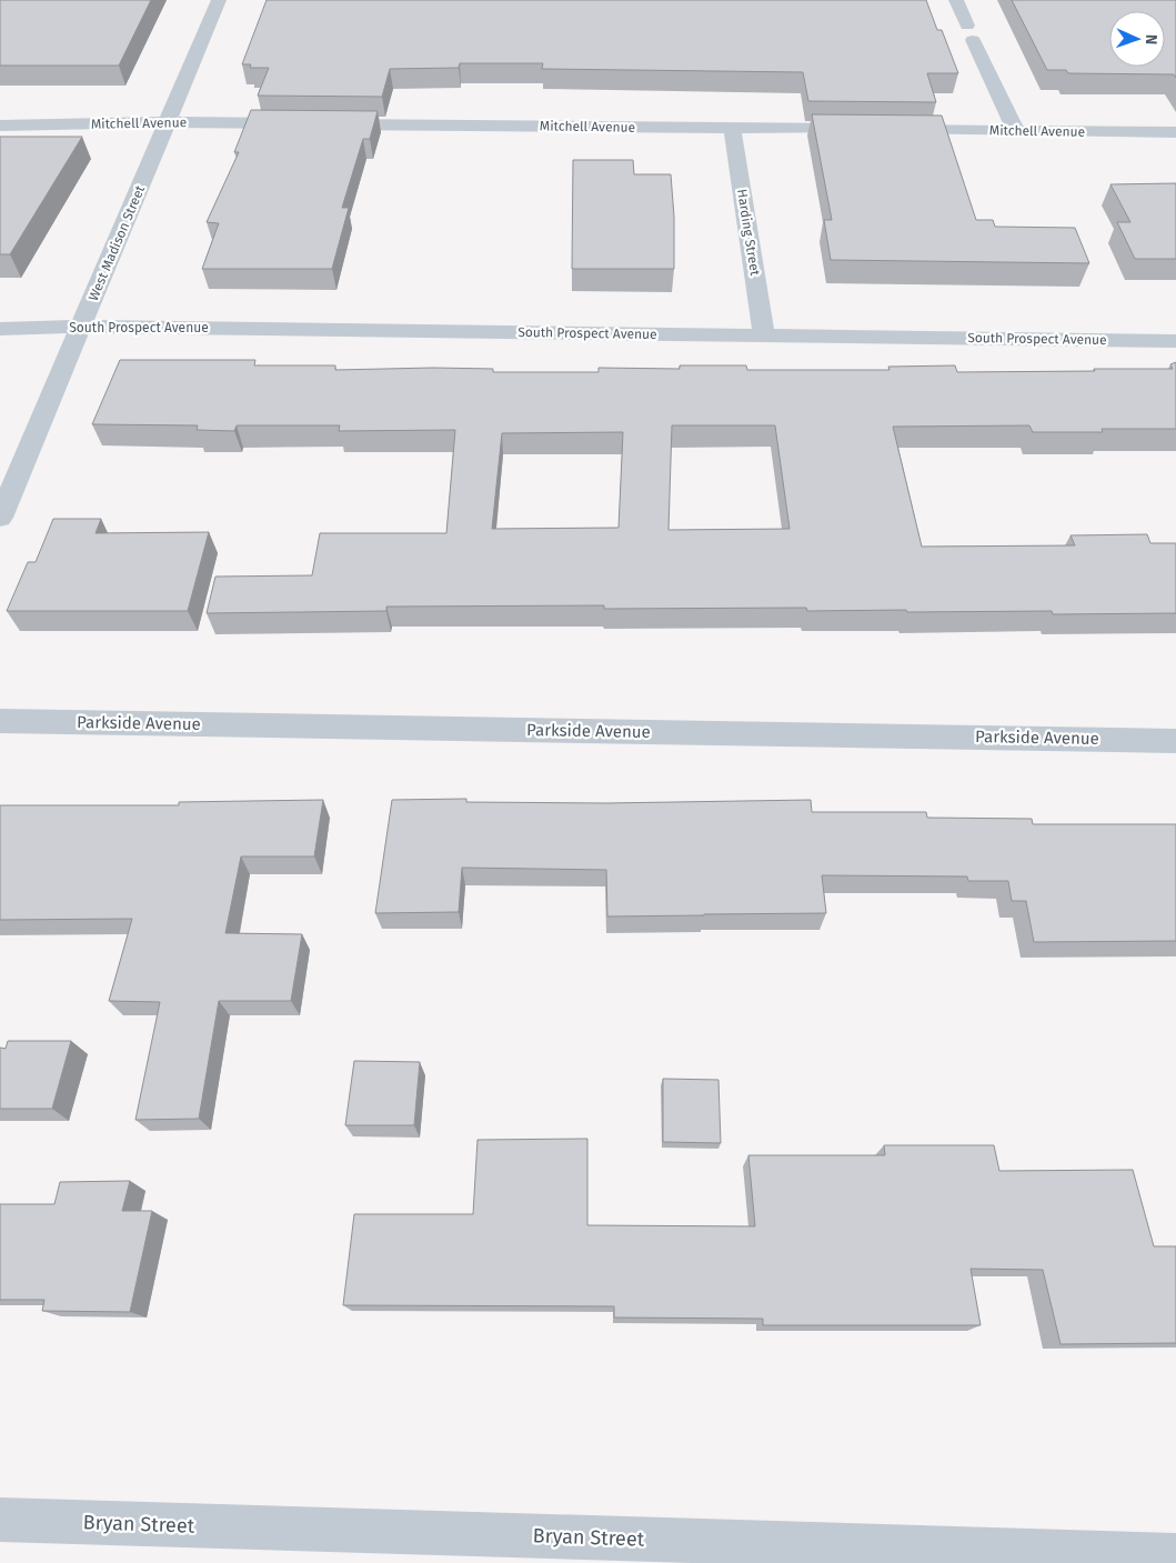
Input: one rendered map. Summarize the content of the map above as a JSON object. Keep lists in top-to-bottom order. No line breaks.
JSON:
{"streets":{"street":["Mitchell Avenue","Harding Street","West Madison Street","South Prospect Avenue","Parkside Avenue","Bryan Street"]},"crossings":[["Mitchell Avenue","Harding Street"],["Mitchell Avenue","West Madison Street"],["Harding Street","South Prospect Avenue"],["West Madison Street","South Prospect Avenue"]],"north":"right"}
